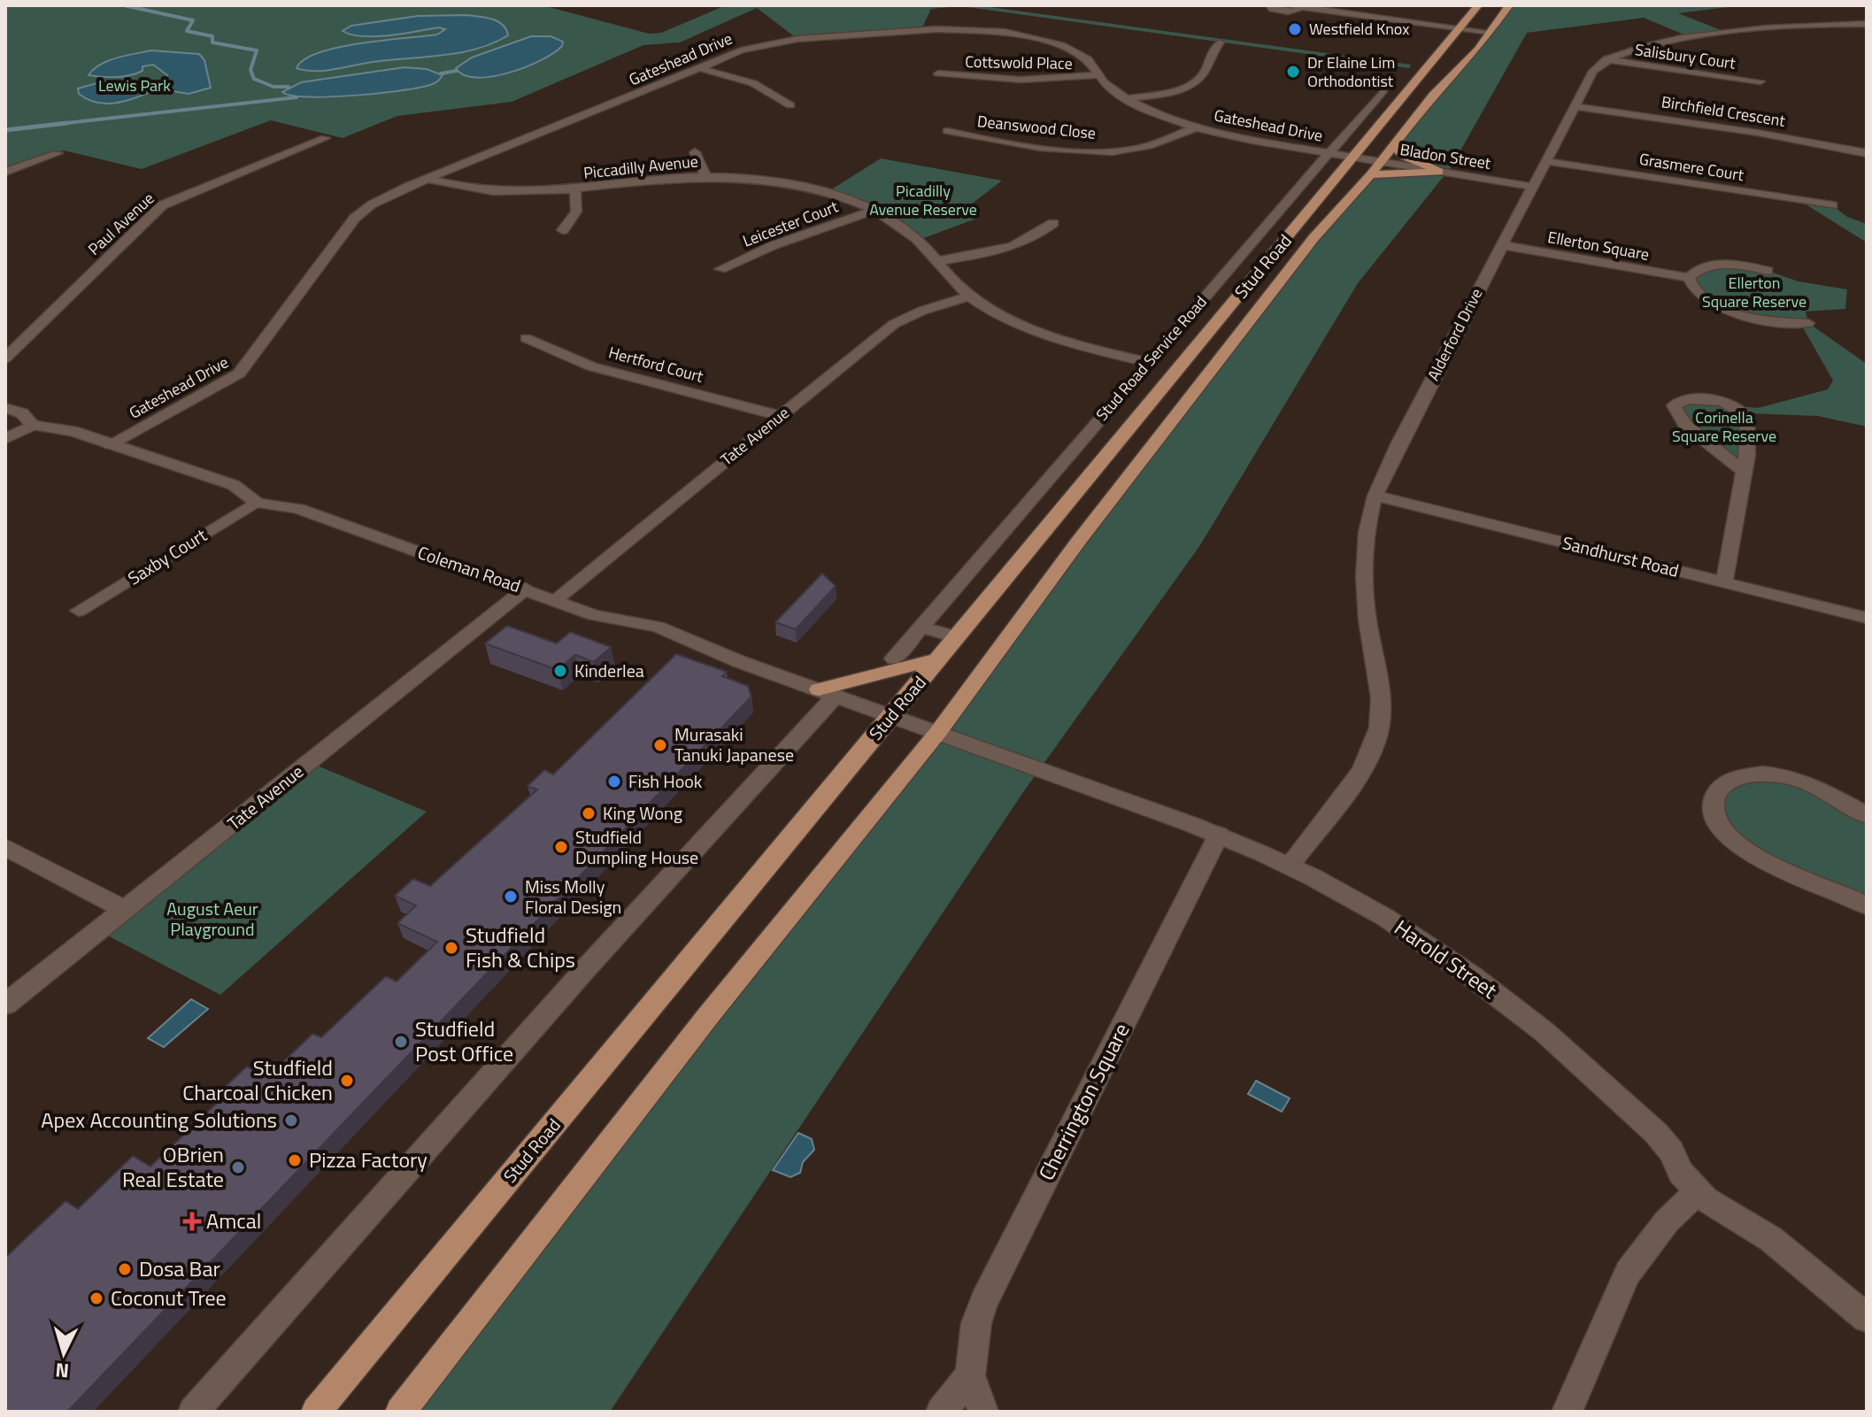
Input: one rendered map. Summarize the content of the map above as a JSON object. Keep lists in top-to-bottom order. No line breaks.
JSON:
{"streets":{"main road":["Stud Road"],"street":["Salisbury Court","Gateshead Drive","Cottswold Place","Birchfield Crescent","Deanswood Close","Bladon Street","Piccadilly Avenue","Grasmere Court","Paul Avenue","Leicester Court","Ellerton Square","Alderford Drive","Stud Road Service Road","Hertford Court","Tate Avenue","Saxby Court","Sandhurst Road","Coleman Road","Harold Street","Cherrington Square"]},"crossings":[["Salisbury Court","Alderford Drive"],["Gateshead Drive","Cottswold Place"],["Gateshead Drive","Deanswood Close"],["Gateshead Drive","Bladon Street"],["Gateshead Drive","Piccadilly Avenue"],["Gateshead Drive","Stud Road"],["Gateshead Drive","Stud Road Service Road"],["Gateshead Drive","Coleman Road"],["Birchfield Crescent","Alderford Drive"],["Bladon Street","Stud Road"],["Bladon Street","Alderford Drive"],["Piccadilly Avenue","Leicester Court"],["Piccadilly Avenue","Stud Road Service Road"],["Piccadilly Avenue","Tate Avenue"],["Grasmere Court","Alderford Drive"],["Ellerton Square","Alderford Drive"],["Stud Road","Coleman Road"],["Stud Road","Harold Street"],["Alderford Drive","Sandhurst Road"],["Alderford Drive","Harold Street"],["Hertford Court","Tate Avenue"],["Tate Avenue","Coleman Road"],["Saxby Court","Coleman Road"],["Coleman Road","Harold Street"],["Harold Street","Cherrington Square"]],"parks":["Lewis Park","Picadilly Avenue Reserve","Ellerton Square Reserve","Corinella Square Reserve","August Aeur Playground"],"places":{"other":["Westfield Knox","Dr Elaine Lim Orthodontist","Kinderlea","Murasaki Tanuki Japanese","Fish Hook","King Wong","Studfield Dumpling House","Miss Molly Floral Design","Studfield Fish & Chips","Studfield Post Office","Studfield Charcoal Chicken","Apex Accounting Solutions","Pizza Factory","OBrien Real Estate","Dosa Bar","Coconut Tree"],"health":["Amcal"]},"north":"bottom"}
